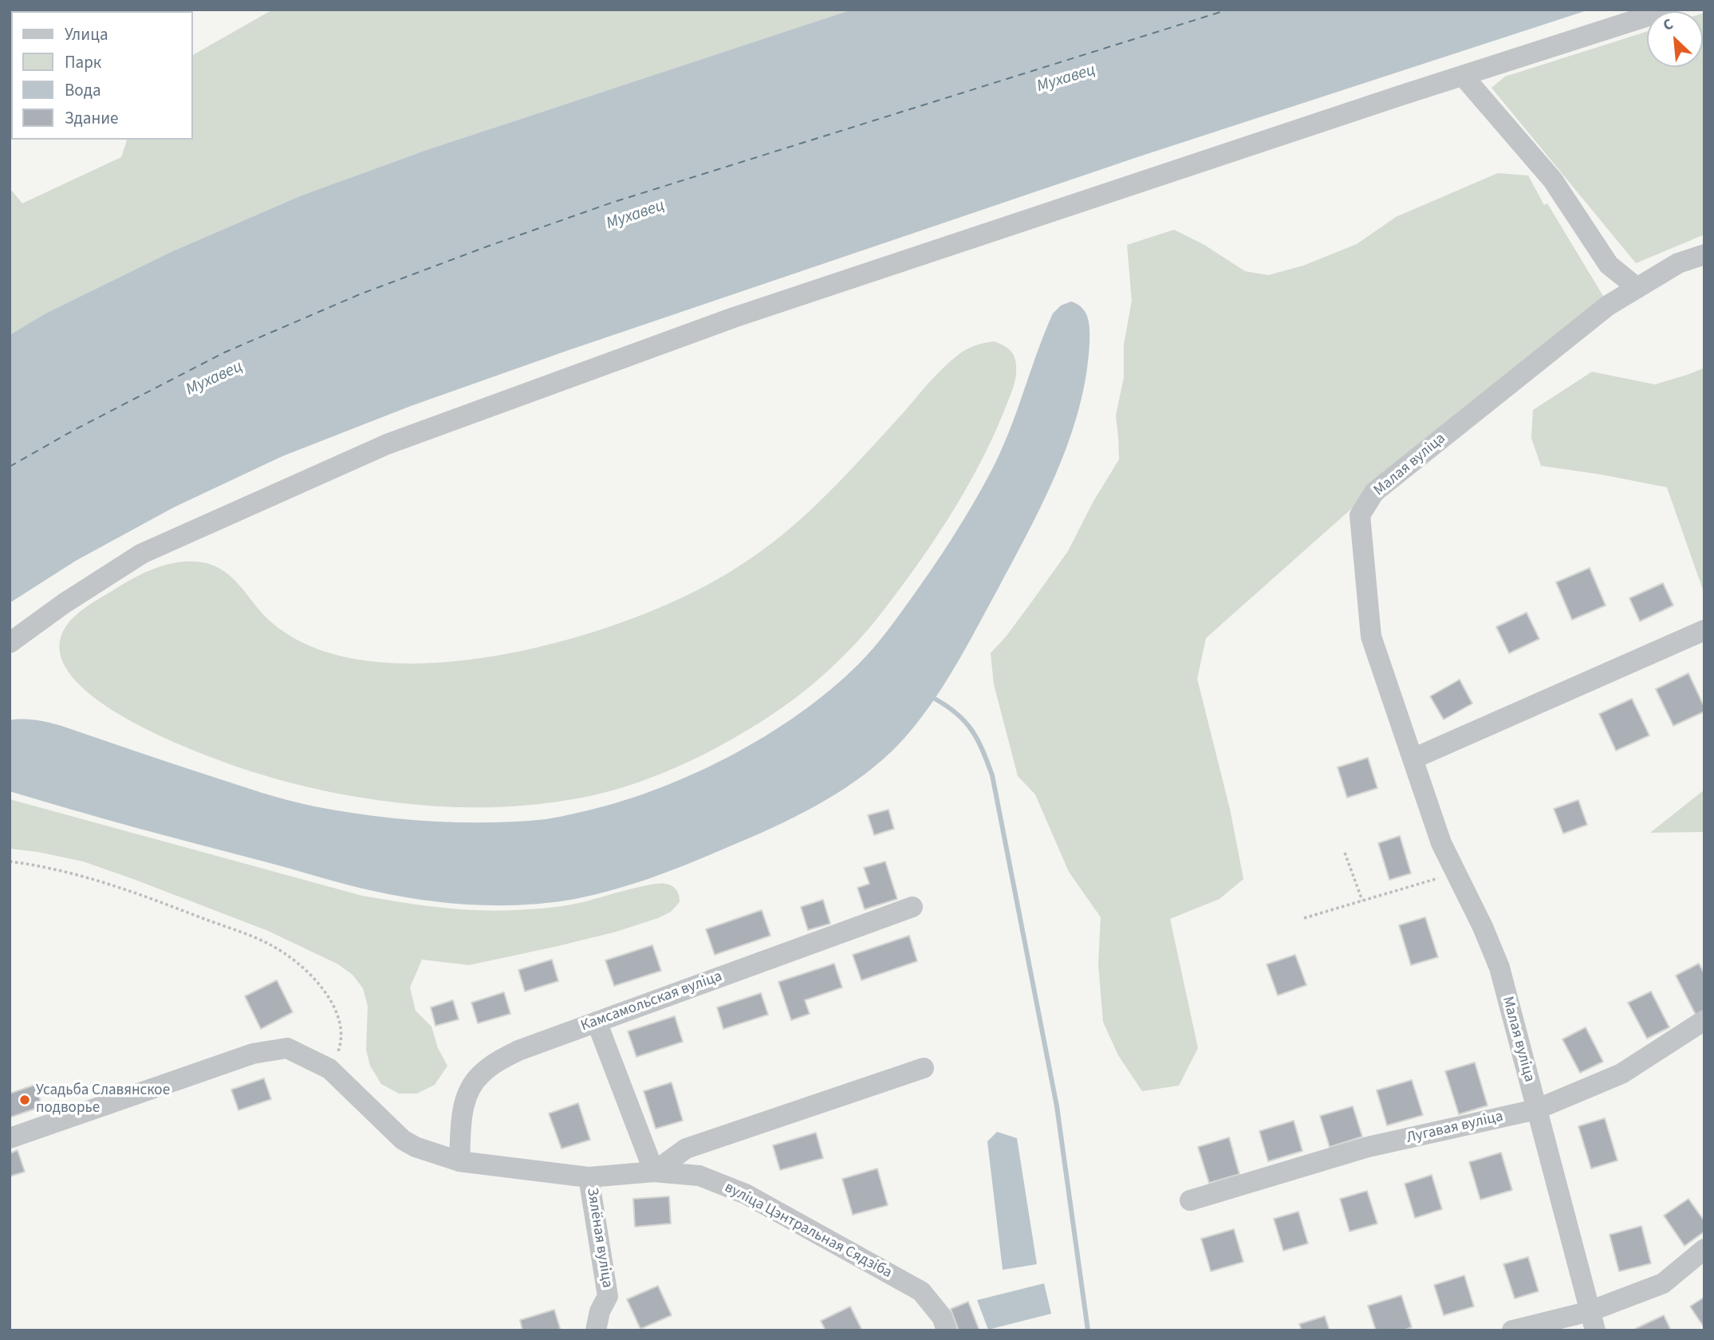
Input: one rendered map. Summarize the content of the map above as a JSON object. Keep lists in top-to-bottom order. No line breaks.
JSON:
{"streets":{"street":["Малая вуліца","Камсамольская вуліца","Лугавая вуліца","вуліца Цэнтральная Сядзіба","Зялёная вуліца"]},"crossings":[["Малая вуліца","Лугавая вуліца"],["Камсамольская вуліца","вуліца Цэнтральная Сядзіба"],["вуліца Цэнтральная Сядзіба","Зялёная вуліца"]],"water":["Мухавец"],"places":["Усадьба Славянское подворье"],"legend":["Улица","Парк","Вода","Здание"],"north":"top left"}
